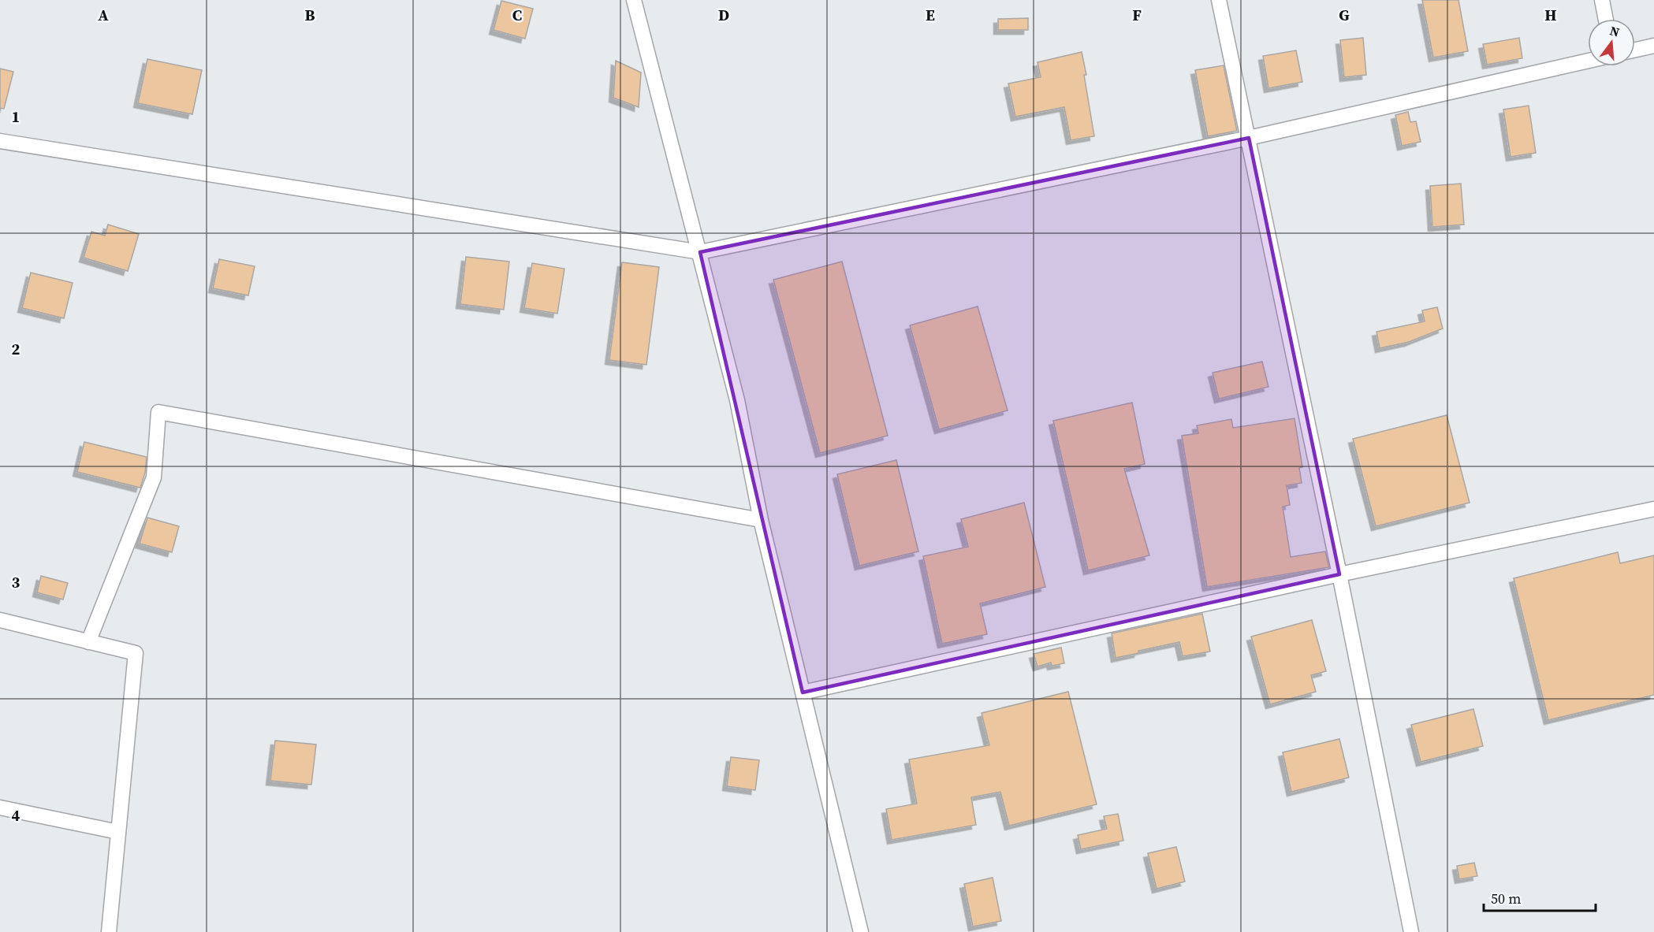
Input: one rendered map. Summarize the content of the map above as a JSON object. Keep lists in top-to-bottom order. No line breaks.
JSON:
{"scale_bar":"50 m","north":"top","grid":{"columns":["A","B","C","D","E","F","G","H"],"rows":["1","2","3","4"]}}
